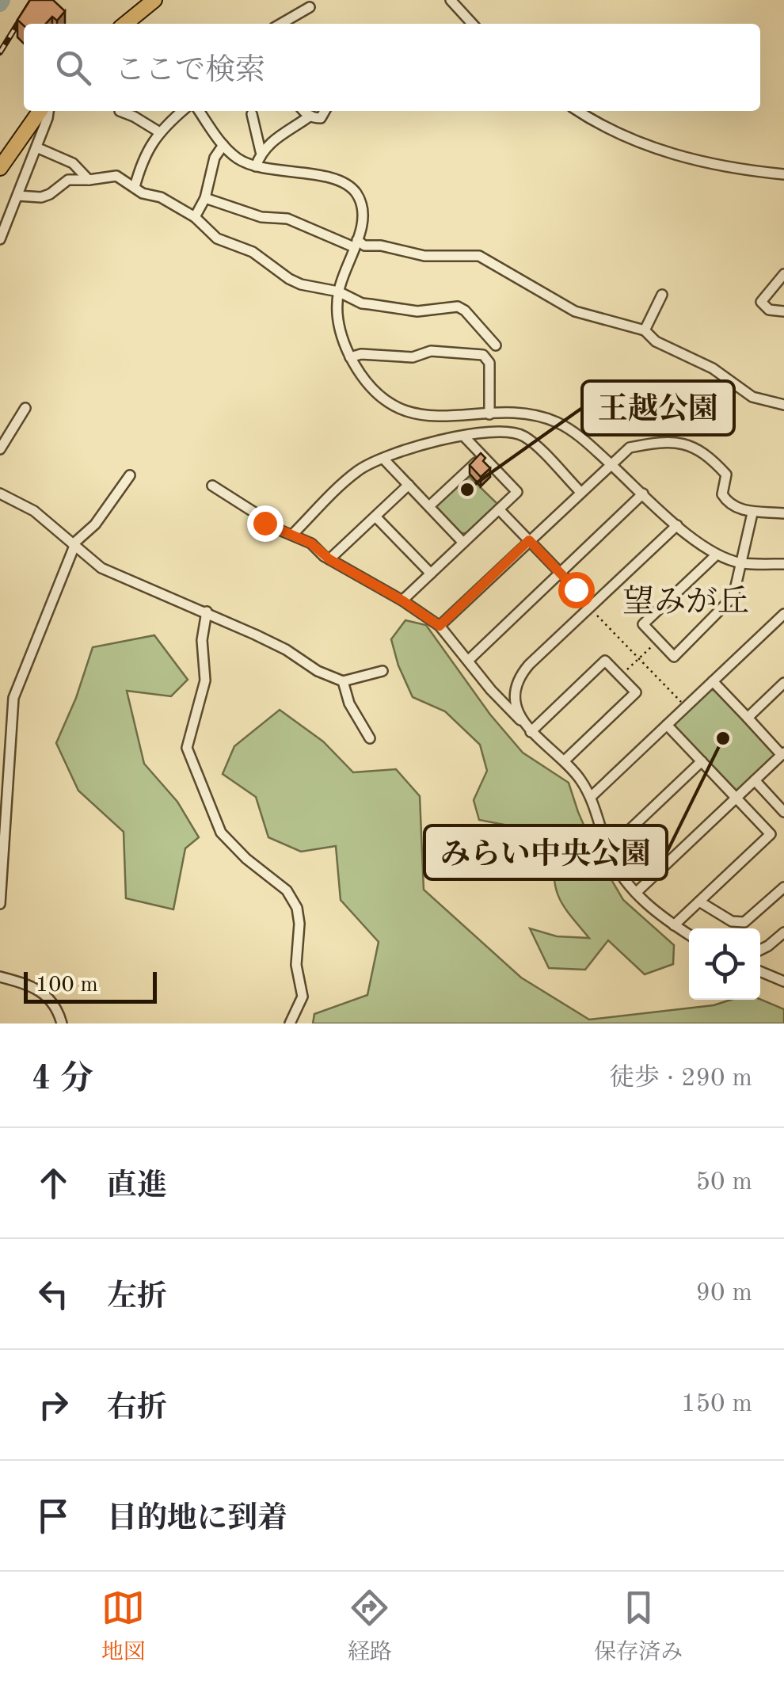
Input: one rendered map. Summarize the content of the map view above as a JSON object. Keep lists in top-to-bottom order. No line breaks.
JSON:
{"districts":["望みが丘"],"places":["王越公園","みらい中央公園"],"scale_bar":"100 m","page":{"search":"ここで検索","scale":"100 m","heading":["4 分","徒歩 · 290 m"],"list":[["直進","50 m"],["左折","90 m"],["右折","150 m"],"目的地に到着"],"nav":["地図","経路","保存済み"]}}
